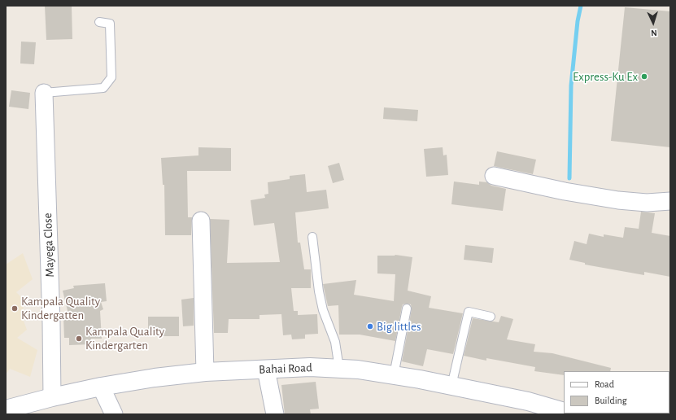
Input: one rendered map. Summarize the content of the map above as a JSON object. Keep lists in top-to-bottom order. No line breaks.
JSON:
{"streets":{"street":["Mayega Close","Bahai Road"]},"crossings":[["Mayega Close","Bahai Road"]],"places":["Express-Ku Ex","Kampala Quality Kindergatten","Big littles","Kampala Quality Kindergarten"],"legend":["Road","Building"],"north":"bottom"}
